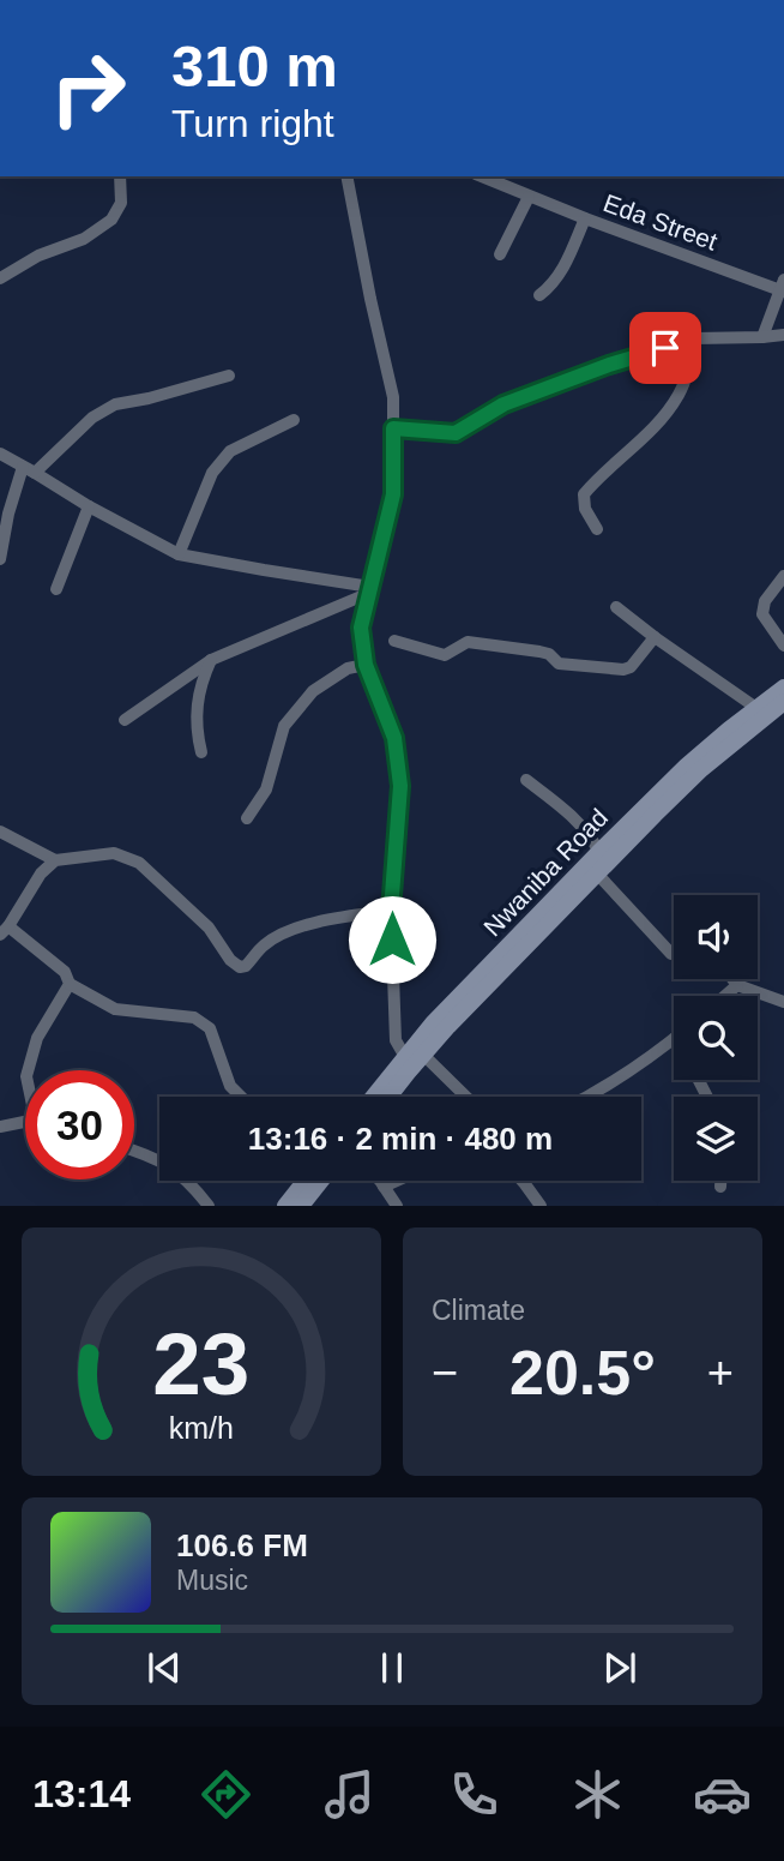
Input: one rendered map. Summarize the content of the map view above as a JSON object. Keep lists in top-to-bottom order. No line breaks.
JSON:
{"streets":{"main road":["Nwaniba Road"],"street":["Eda Street"]},"page":{"turn":["310 m","Turn right"],"limit":"30","trip":"13:16 · 2 min · 480 m","tile":"Climate","heat":["−","20.5°","+"],"song":["106.6 FM","Music"],"tabs":"13:14","gauge":["23","km/h"]}}
